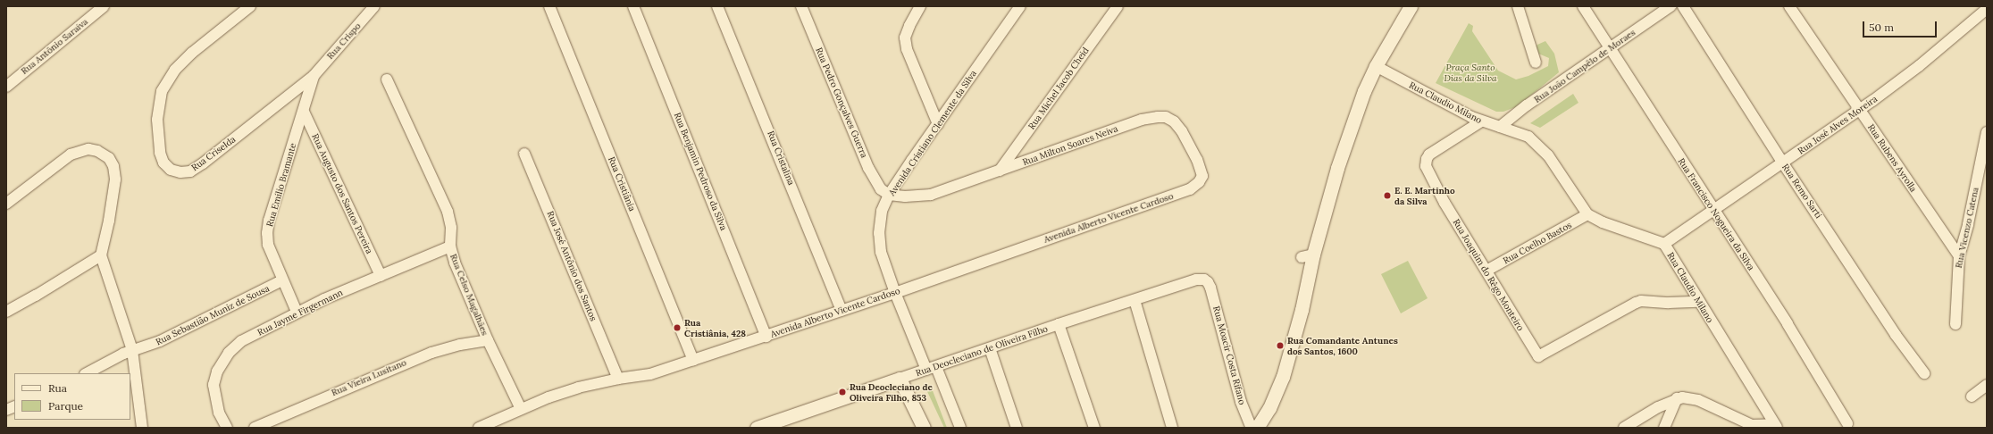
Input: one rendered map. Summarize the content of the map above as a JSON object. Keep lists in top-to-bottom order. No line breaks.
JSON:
{"streets":{"street":["Rua Crispo","Rua Antônio Saraiva","Rua João Campêlo de Moraes","Rua Michel Jacob Cheid","Rua Pedro Gonçalves Guerra","Rua Claudio Milano","Rua José Alves Moreira","Avenida Cristiano Clemente da Silva","Rua Milton Soares Neiva","Rua Criselda","Rua Cristalina","Rua Rubens Ayrolla","Rua Benjamin Pedroso da Silva","Rua Cristiânia","Rua Emílio Bramante","Rua Remo Sarti","Rua Augusto dos Santos Pereira","Rua Francisco Nogueira da Silva","Avenida Alberto Vicente Cardoso","Rua Vicenzo Catena","Rua Coelho Bastos","Rua José Antônio dos Santos","Rua Joaquim do Rêgo Monteiro","Rua Celso Magalhães","Rua Jayme Firgermann","Rua Sebastião Muniz de Sousa","Rua Deocleciano de Oliveira Filho","Rua Moacir Costa Rifano","Rua Vieira Lusitano"]},"crossings":[["Rua Crispo","Rua Criselda"],["Rua Crispo","Rua Emílio Bramante"],["Rua João Campêlo de Moraes","Rua Claudio Milano"],["Rua João Campêlo de Moraes","Rua Francisco Nogueira da Silva"],["Rua Michel Jacob Cheid","Rua Milton Soares Neiva"],["Rua Pedro Gonçalves Guerra","Avenida Cristiano Clemente da Silva"],["Rua Pedro Gonçalves Guerra","Rua Milton Soares Neiva"],["Rua Claudio Milano","Rua José Alves Moreira"],["Rua Claudio Milano","Rua Coelho Bastos"],["Rua Claudio Milano","Rua Joaquim do Rêgo Monteiro"],["Rua José Alves Moreira","Rua Rubens Ayrolla"],["Rua José Alves Moreira","Rua Remo Sarti"],["Rua José Alves Moreira","Rua Francisco Nogueira da Silva"],["Avenida Cristiano Clemente da Silva","Rua Milton Soares Neiva"],["Avenida Cristiano Clemente da Silva","Avenida Alberto Vicente Cardoso"],["Avenida Cristiano Clemente da Silva","Rua Deocleciano de Oliveira Filho"],["Rua Milton Soares Neiva","Avenida Alberto Vicente Cardoso"],["Rua Criselda","Rua Emílio Bramante"],["Rua Cristalina","Avenida Alberto Vicente Cardoso"],["Rua Rubens Ayrolla","Rua Vicenzo Catena"],["Rua Benjamin Pedroso da Silva","Avenida Alberto Vicente Cardoso"],["Rua Cristiânia","Avenida Alberto Vicente Cardoso"],["Rua Emílio Bramante","Rua Augusto dos Santos Pereira"],["Rua Emílio Bramante","Rua Jayme Firgermann"],["Rua Emílio Bramante","Rua Sebastião Muniz de Sousa"],["Rua Augusto dos Santos Pereira","Rua Jayme Firgermann"],["Avenida Alberto Vicente Cardoso","Rua José Antônio dos Santos"],["Avenida Alberto Vicente Cardoso","Rua Celso Magalhães"],["Rua Coelho Bastos","Rua Joaquim do Rêgo Monteiro"],["Rua Celso Magalhães","Rua Jayme Firgermann"],["Rua Celso Magalhães","Rua Vieira Lusitano"],["Rua Deocleciano de Oliveira Filho","Rua Moacir Costa Rifano"]],"parks":["Praça Santo Dias da Silva"],"places":["E. E. Martinho da Silva","Rua Cristiânia, 428","Rua Comandante Antunes dos Santos, 1600","Rua Deocleciano de Oliveira Filho, 853"],"legend":["Rua","Parque"],"scale_bar":"50 m"}
